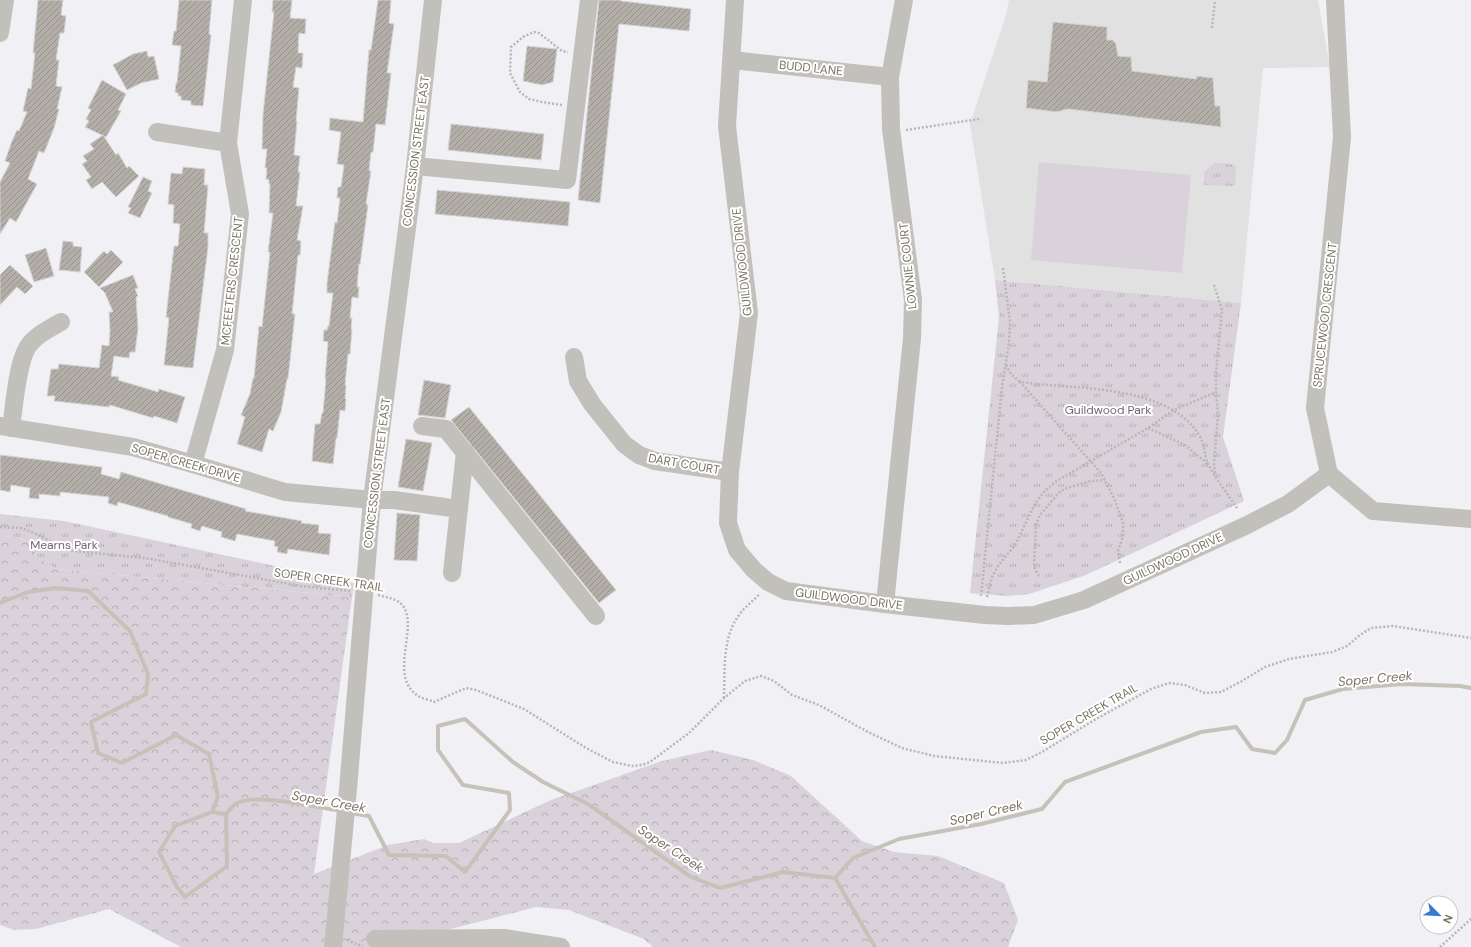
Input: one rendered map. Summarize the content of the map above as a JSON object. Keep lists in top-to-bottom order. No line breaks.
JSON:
{"streets":{"street":["BUDD LANE","CONCESSION STREET EAST","GUILDWOOD DRIVE","LOWNIE COURT","MCFEETERS CRESCENT","SPRUCEWOOD CRESCENT","SOPER CREEK DRIVE","DART COURT"],"path":["SOPER CREEK TRAIL"]},"crossings":[["BUDD LANE","GUILDWOOD DRIVE"],["BUDD LANE","LOWNIE COURT"],["CONCESSION STREET EAST","SOPER CREEK DRIVE"],["CONCESSION STREET EAST","SOPER CREEK TRAIL"],["GUILDWOOD DRIVE","LOWNIE COURT"],["GUILDWOOD DRIVE","SPRUCEWOOD CRESCENT"],["GUILDWOOD DRIVE","DART COURT"],["MCFEETERS CRESCENT","SOPER CREEK DRIVE"]],"water":["Soper Creek"],"parks":["Guildwood Park","Mearns Park"],"north":"bottom right"}
